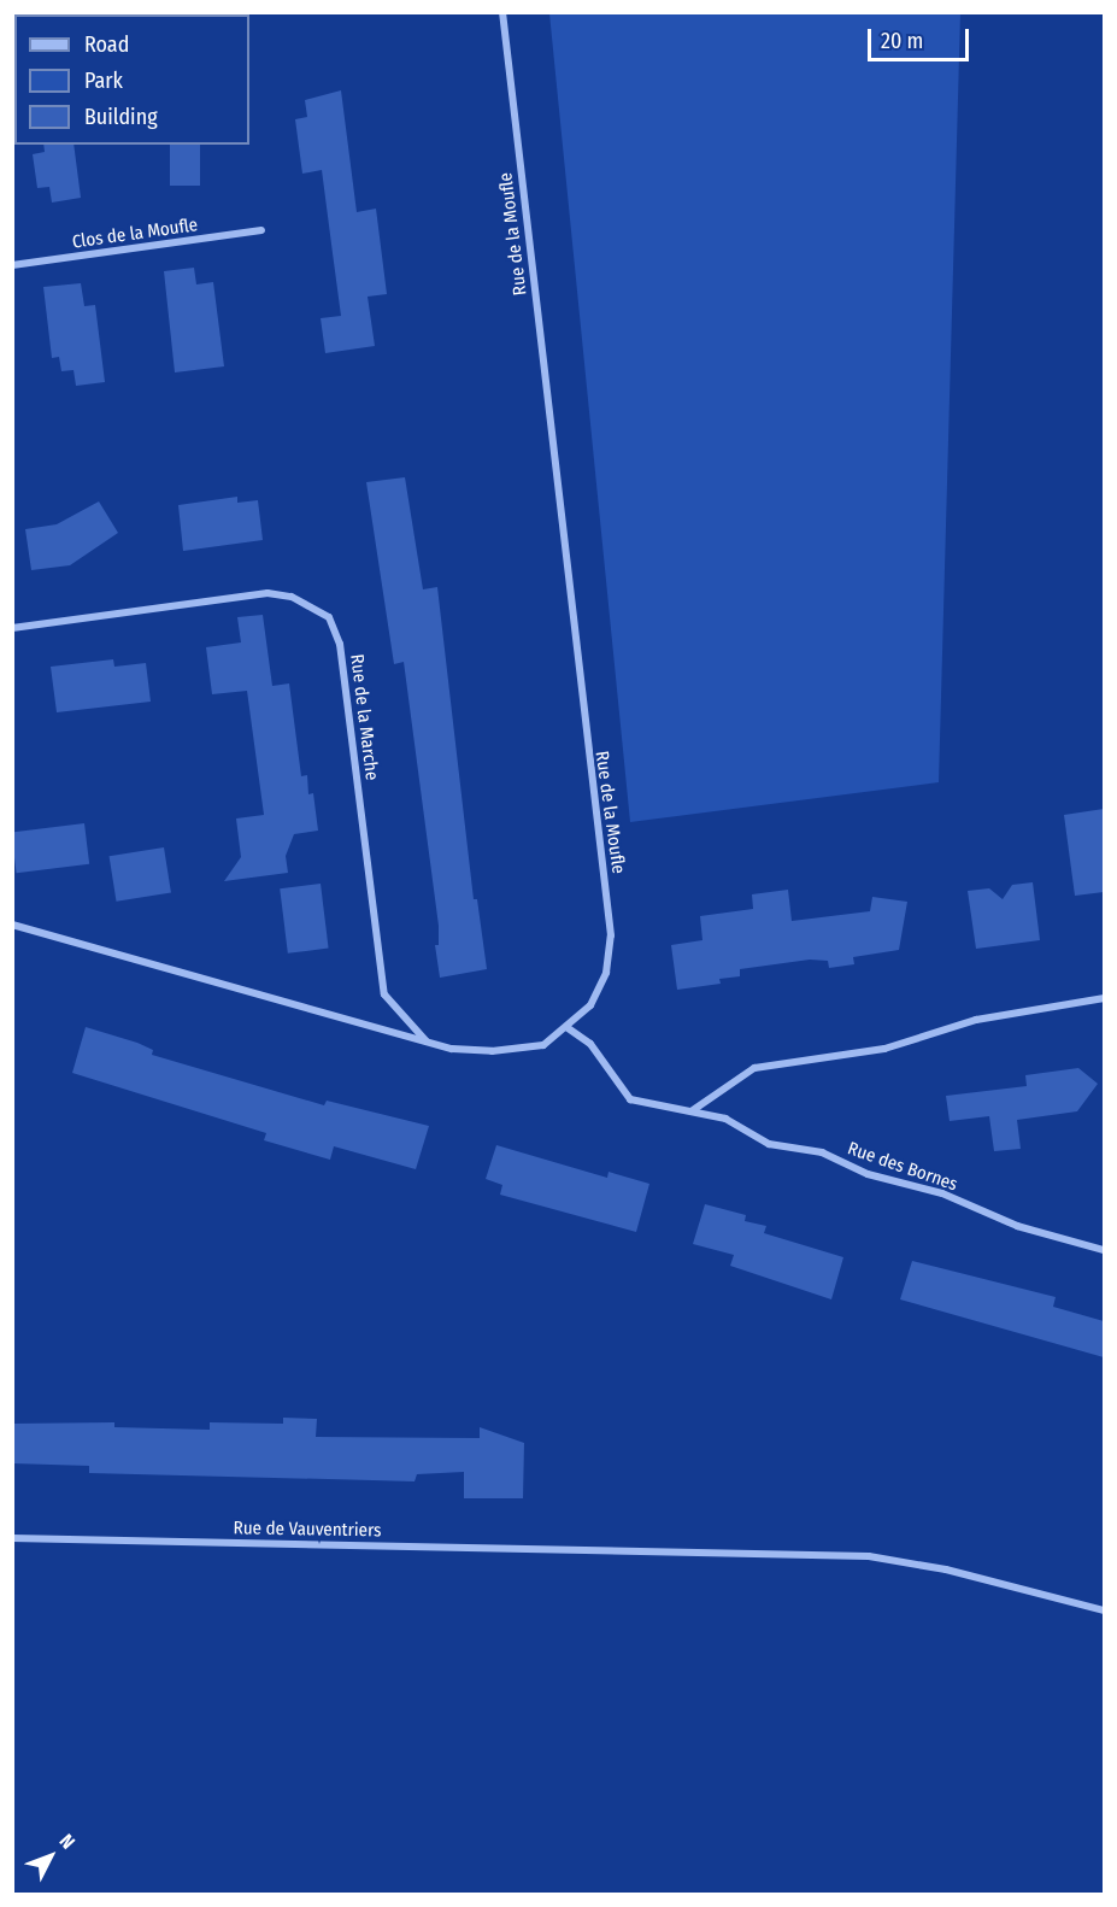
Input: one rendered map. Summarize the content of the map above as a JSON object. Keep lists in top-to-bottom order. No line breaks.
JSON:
{"streets":{"street":["Clos de la Moufle","Rue de la Moufle","Rue de la Marche","Rue des Bornes","Rue de Vauventriers"]},"crossings":[["Rue de la Moufle","Rue de la Marche"],["Rue de la Moufle","Rue des Bornes"]],"legend":["Road","Park","Building"],"scale_bar":"20 m","north":"top right"}
